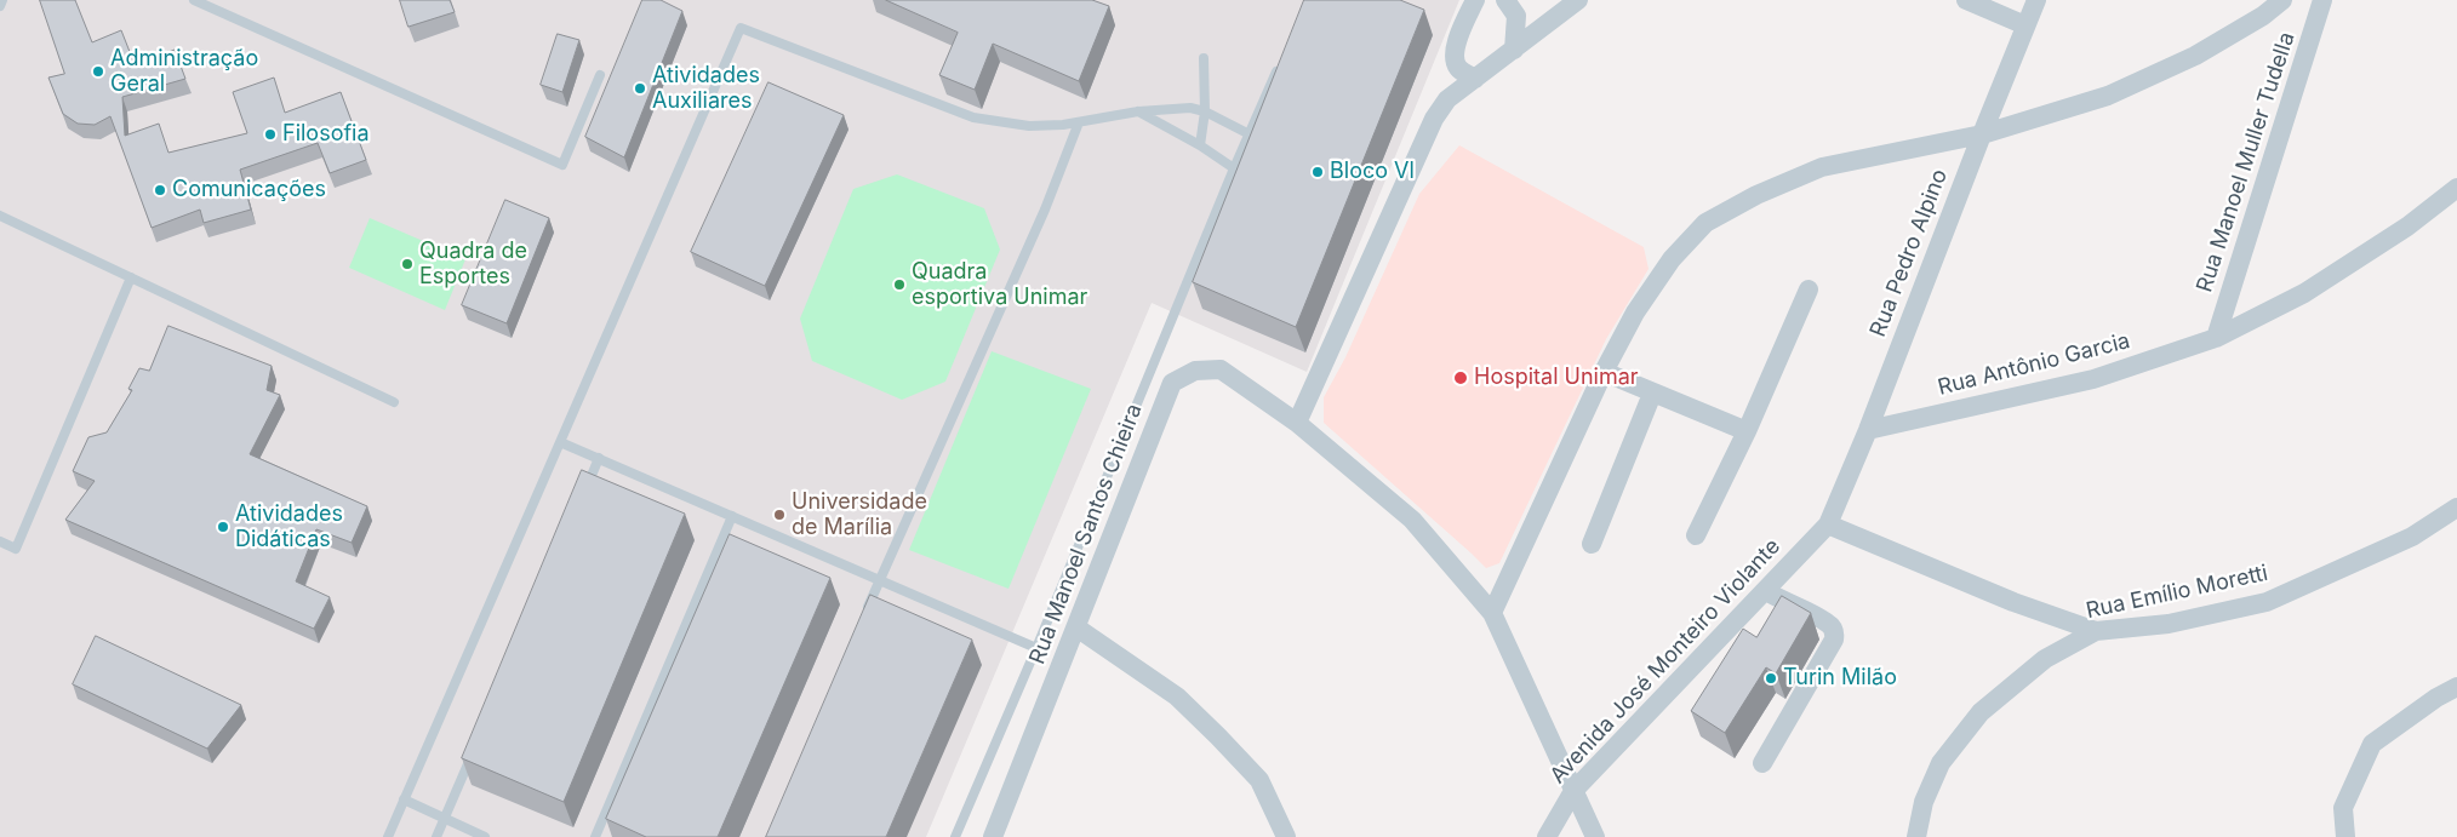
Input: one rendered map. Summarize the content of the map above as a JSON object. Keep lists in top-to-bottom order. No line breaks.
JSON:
{"streets":{"street":["Rua Manoel Muller Tudella","Rua Pedro Alpino","Rua Antônio Garcia","Rua Manoel Santos Chieira","Rua Emílio Moretti","Avenida José Monteiro Violante"]},"crossings":[["Rua Manoel Muller Tudella","Rua Antônio Garcia"],["Rua Pedro Alpino","Rua Antônio Garcia"],["Rua Pedro Alpino","Avenida José Monteiro Violante"],["Rua Manoel Santos Chieira","Avenida José Monteiro Violante"]],"places":["Administração Geral","Atividades Auxiliares","Filosofia","Bloco Vl","Comunicações","Quadra de Esportes","Quadra esportiva Unimar","Hospital Unimar","Universidade de Marília","Atividades Didáticas","Turin Milão"]}
